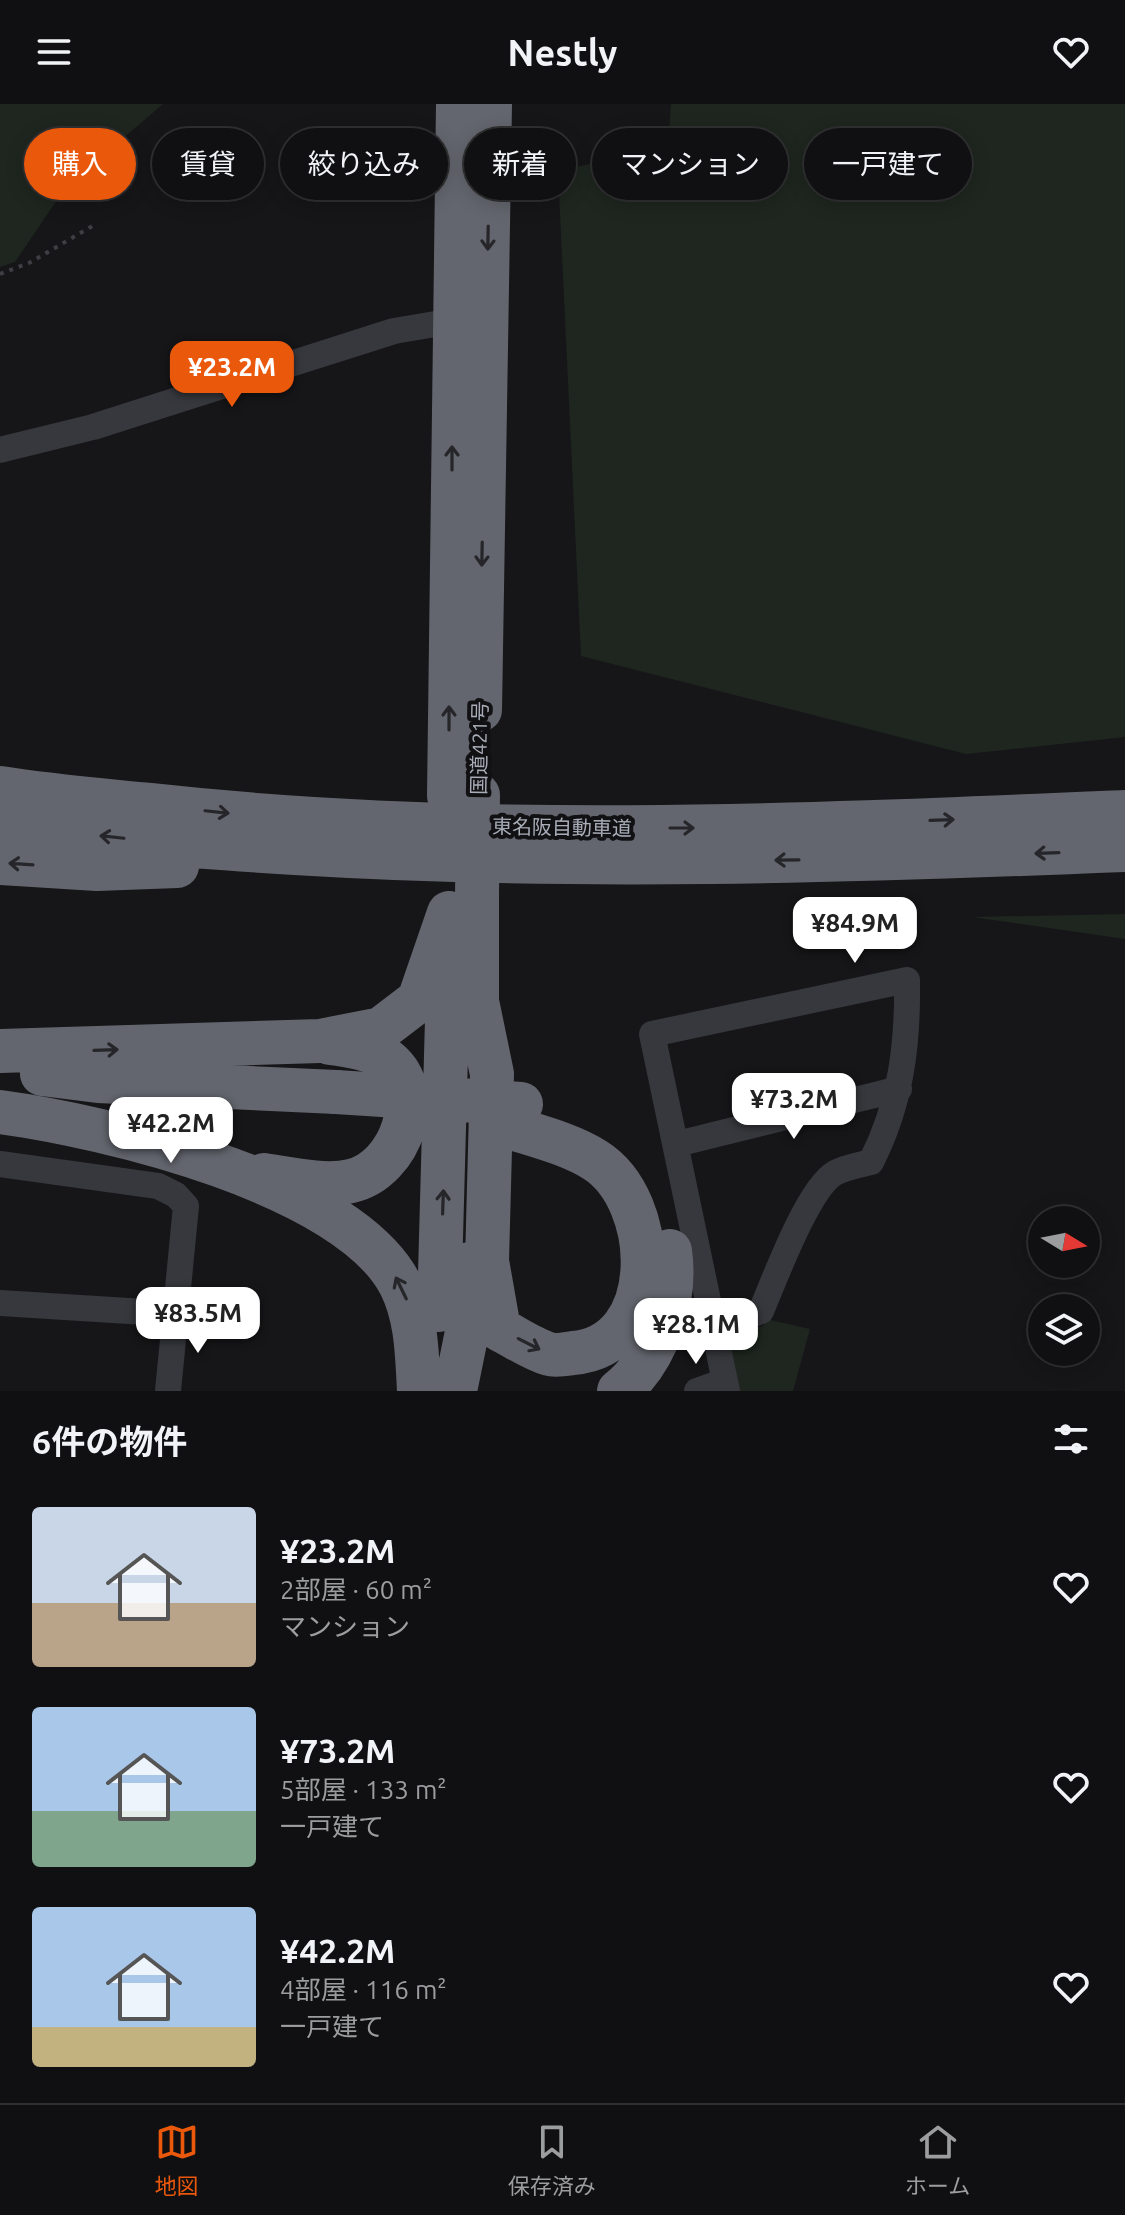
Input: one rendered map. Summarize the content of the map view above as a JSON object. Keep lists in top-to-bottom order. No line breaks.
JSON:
{"streets":{"highway":["国道421号","東名阪自動車道"]},"north":"right","page":{"header":"Nestly","chip":["購入","賃貸","絞り込み","新着","マンション","一戸建て"],"price":["¥23.2M","¥84.9M","¥73.2M","¥42.2M","¥83.5M","¥28.1M"],"heading":"6件の物件","list":[{"name":"¥23.2M","note":"2部屋 · 60 m² · マンション"},{"name":"¥73.2M","note":"5部屋 · 133 m² · 一戸建て"},{"name":"¥42.2M","note":"4部屋 · 116 m² · 一戸建て"}],"tabs":["地図","保存済み","ホーム"]}}
